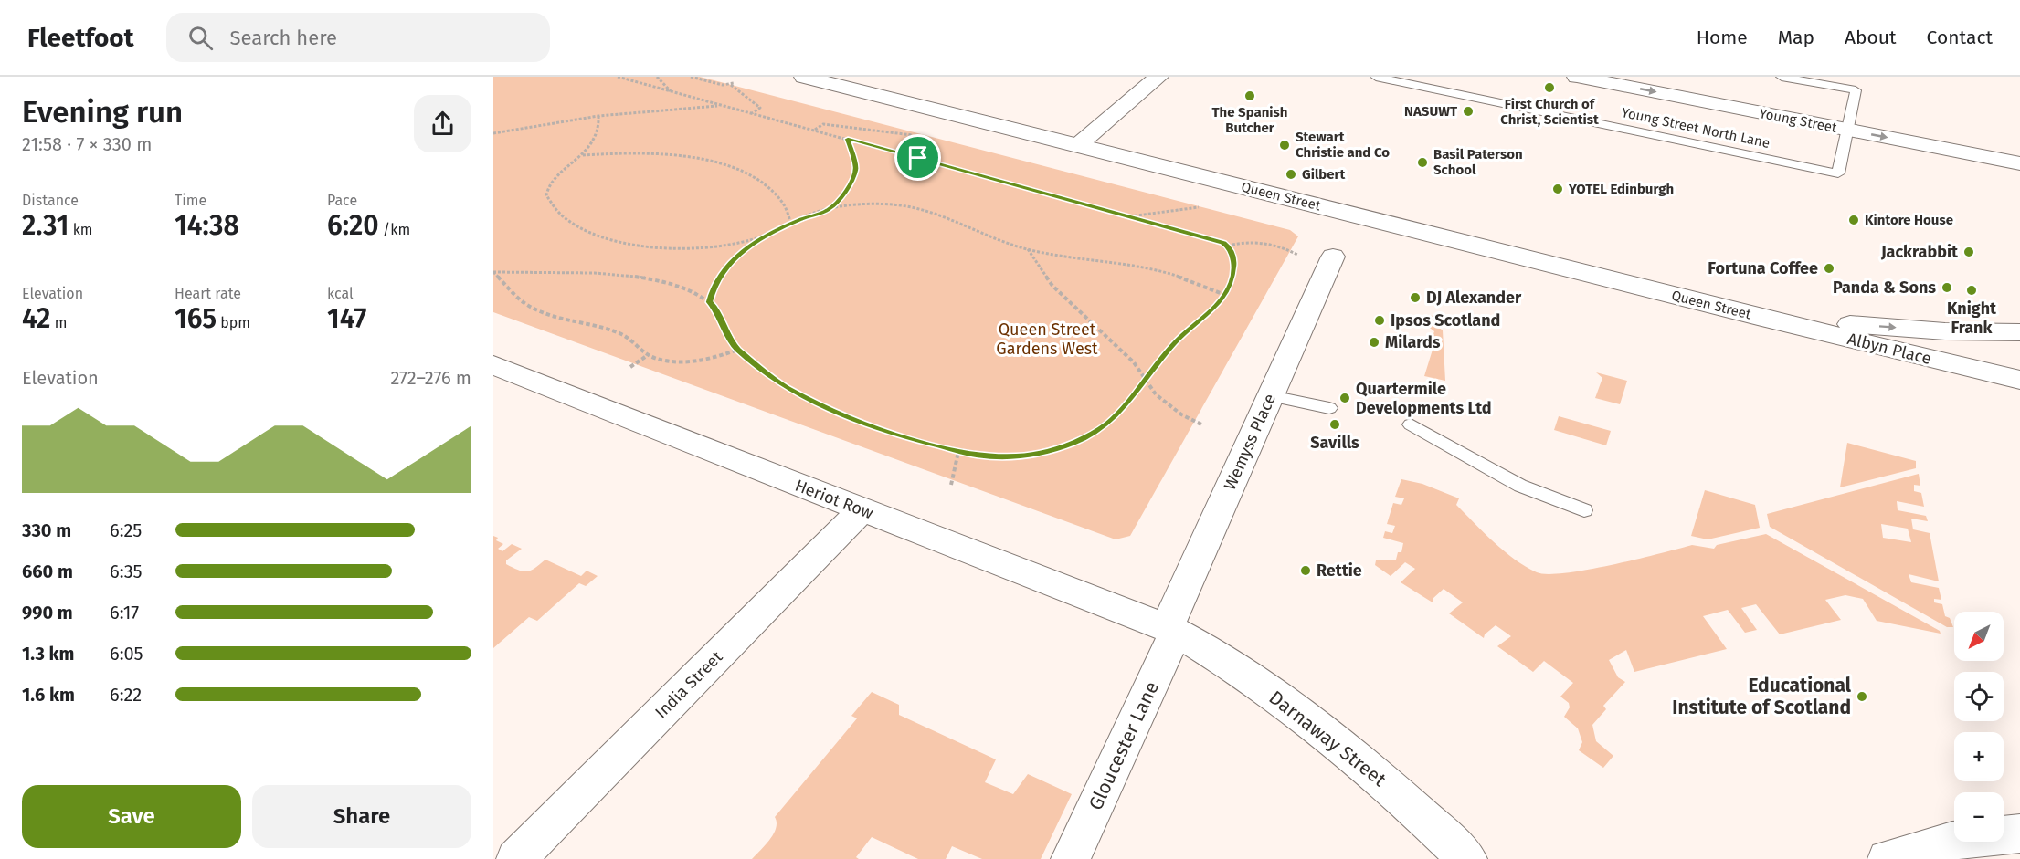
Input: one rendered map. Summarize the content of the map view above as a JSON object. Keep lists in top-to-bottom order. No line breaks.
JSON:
{"streets":{"street":["Young Street","Queen Street","Albyn Place","Wemyss Place","Heriot Row","India Street","Darnaway Street","Gloucester Lane"],"lane":["Young Street North Lane"]},"crossings":[["Young Street","Young Street North Lane"],["Queen Street","Albyn Place"],["Wemyss Place","Heriot Row"],["Wemyss Place","Darnaway Street"],["Wemyss Place","Gloucester Lane"],["Heriot Row","India Street"],["Heriot Row","Darnaway Street"],["Heriot Row","Gloucester Lane"],["Darnaway Street","Gloucester Lane"]],"parks":["Queen Street Gardens West"],"places":["First Church of Christ, Scientist","The Spanish Butcher","NASUWT","Stewart Christie and Co","Basil Paterson School","Gilbert","YOTEL Edinburgh","Kintore House","Jackrabbit","Fortuna Coffee","Panda & Sons","Knight Frank","DJ Alexander","Ipsos Scotland","Milards","Quartermile Developments Ltd","Savills","Rettie","Educational Institute of Scotland"],"north":"bottom left","page":{"header":"Fleetfoot","search":"Search here","nav":["Home","Map","About","Contact"],"heading":["Evening run","21:58 · 7 × 330 m"],"stats":[["Distance","2.31 km"],["Time","14:38"],["Pace","6:20 /km"],["Elevation","42 m"],["Heart rate","165 bpm"],["kcal","147"]],"chart":["Elevation","272–276 m"],"list":[{"name":"330 m","note":"6:25"},{"name":"660 m","note":"6:35"},{"name":"990 m","note":"6:17"},{"name":"1.3 km","note":"6:05"},{"name":"1.6 km","note":"6:22"}],"map_buttons":["+","−"],"buttons":["Save","Share"]}}
